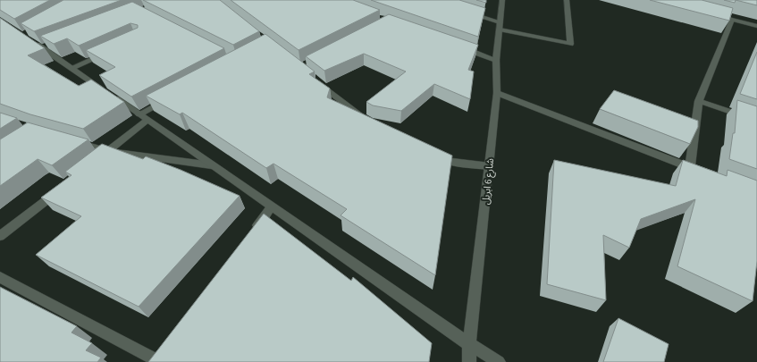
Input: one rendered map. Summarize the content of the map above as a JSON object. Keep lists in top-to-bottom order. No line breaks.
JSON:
{"streets":{"street":["شارع 6 ابريل"]}}
